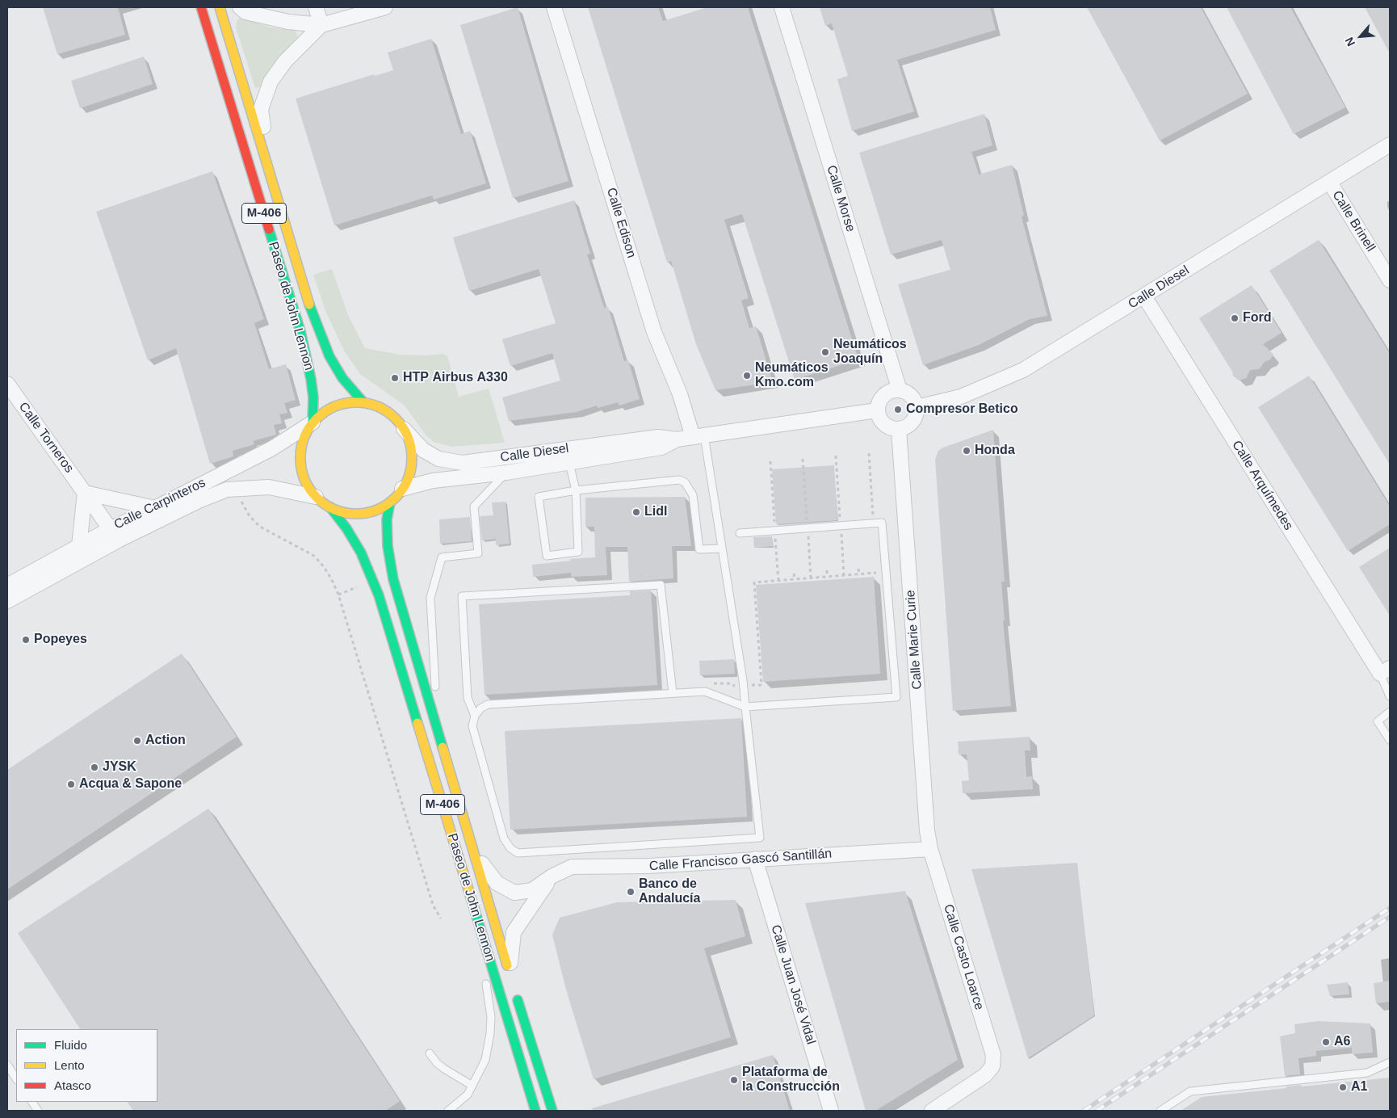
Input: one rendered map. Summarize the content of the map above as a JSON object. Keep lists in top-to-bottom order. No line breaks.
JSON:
{"streets":{"highway":["M-406","Paseo de John Lennon"],"street":["Calle Morse","Calle Brinell","Calle Edison","Calle Diesel","Calle Torneros","Calle Arquímedes","Calle Carpinteros","Calle Marie Curie","Calle Francisco Gascó Santillán","Calle Casto Loarce","Calle Juan José Vidal"]},"crossings":[["Calle Morse","Calle Diesel"],["Calle Morse","Calle Marie Curie"],["M-406","Calle Diesel"],["M-406","Paseo de John Lennon"],["M-406","Calle Carpinteros"],["Calle Brinell","Calle Diesel"],["Calle Edison","Calle Diesel"],["Calle Diesel","Paseo de John Lennon"],["Calle Diesel","Calle Arquímedes"],["Calle Diesel","Calle Carpinteros"],["Calle Diesel","Calle Marie Curie"],["Paseo de John Lennon","Calle Carpinteros"],["Paseo de John Lennon","Calle Francisco Gascó Santillán"],["Calle Torneros","Calle Carpinteros"],["Calle Marie Curie","Calle Francisco Gascó Santillán"],["Calle Marie Curie","Calle Casto Loarce"],["Calle Francisco Gascó Santillán","Calle Casto Loarce"],["Calle Francisco Gascó Santillán","Calle Juan José Vidal"]],"places":["Ford","Neumáticos Joaquín","Neumáticos Kmo.com","HTP Airbus A330","Compresor Betico","Honda","Lidl","Popeyes","Action","JYSK","Acqua & Sapone","Banco de Andalucía","A6","Plataforma de la Construcción","A1"],"legend":["Fluido","Lento","Atasco"],"north":"bottom left"}
